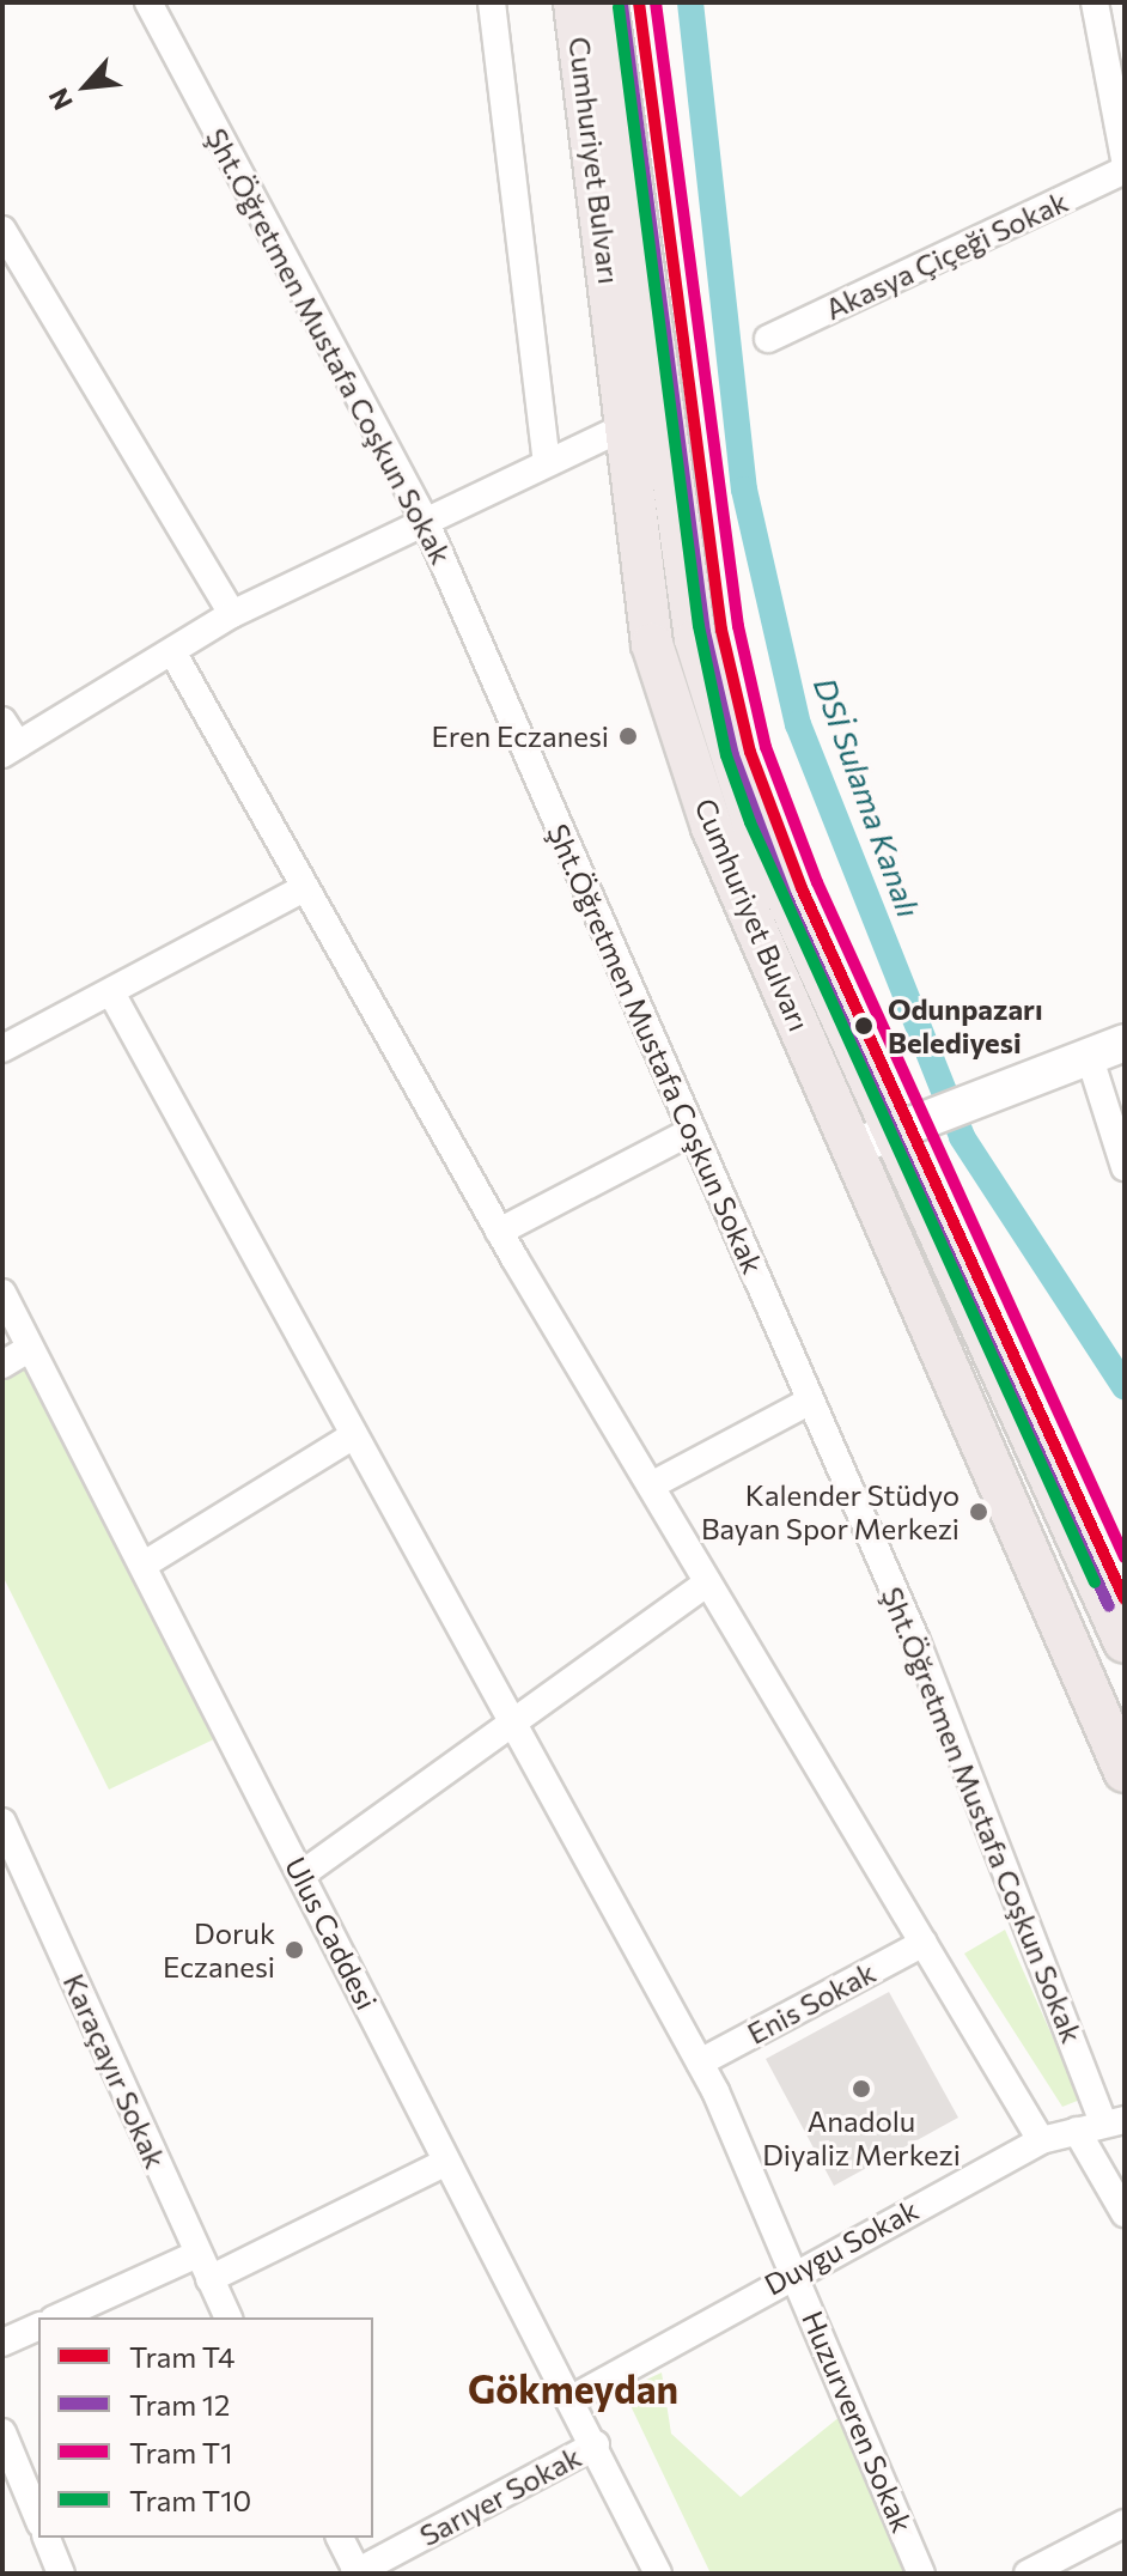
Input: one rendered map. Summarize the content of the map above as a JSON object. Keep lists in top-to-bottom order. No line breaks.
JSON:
{"streets":{"main road":["Cumhuriyet Bulvarı"],"street":["Akasya Çiçeği Sokak","Şht.Öğretmen Mustafa Coşkun Sokak","Ulus Caddesi","Enis Sokak","Karaçayır Sokak","Duygu Sokak","Huzurveren Sokak","Sarıyer Sokak"]},"crossings":[["Şht.Öğretmen Mustafa Coşkun Sokak","Duygu Sokak"],["Ulus Caddesi","Duygu Sokak"],["Ulus Caddesi","Sarıyer Sokak"],["Enis Sokak","Huzurveren Sokak"],["Duygu Sokak","Huzurveren Sokak"]],"districts":["Gökmeydan"],"water":["DSİ Sulama Kanalı"],"places":["Eren Eczanesi","Odunpazarı Belediyesi","Kalender Stüdyo Bayan Spor Merkezi","Doruk Eczanesi","Anadolu Diyaliz Merkezi"],"lines":["tram line T4","tram line T1","tram line 12","tram line T10"],"legend":["Tram T4","Tram 12","Tram T1","Tram T10"],"north":"bottom left"}
